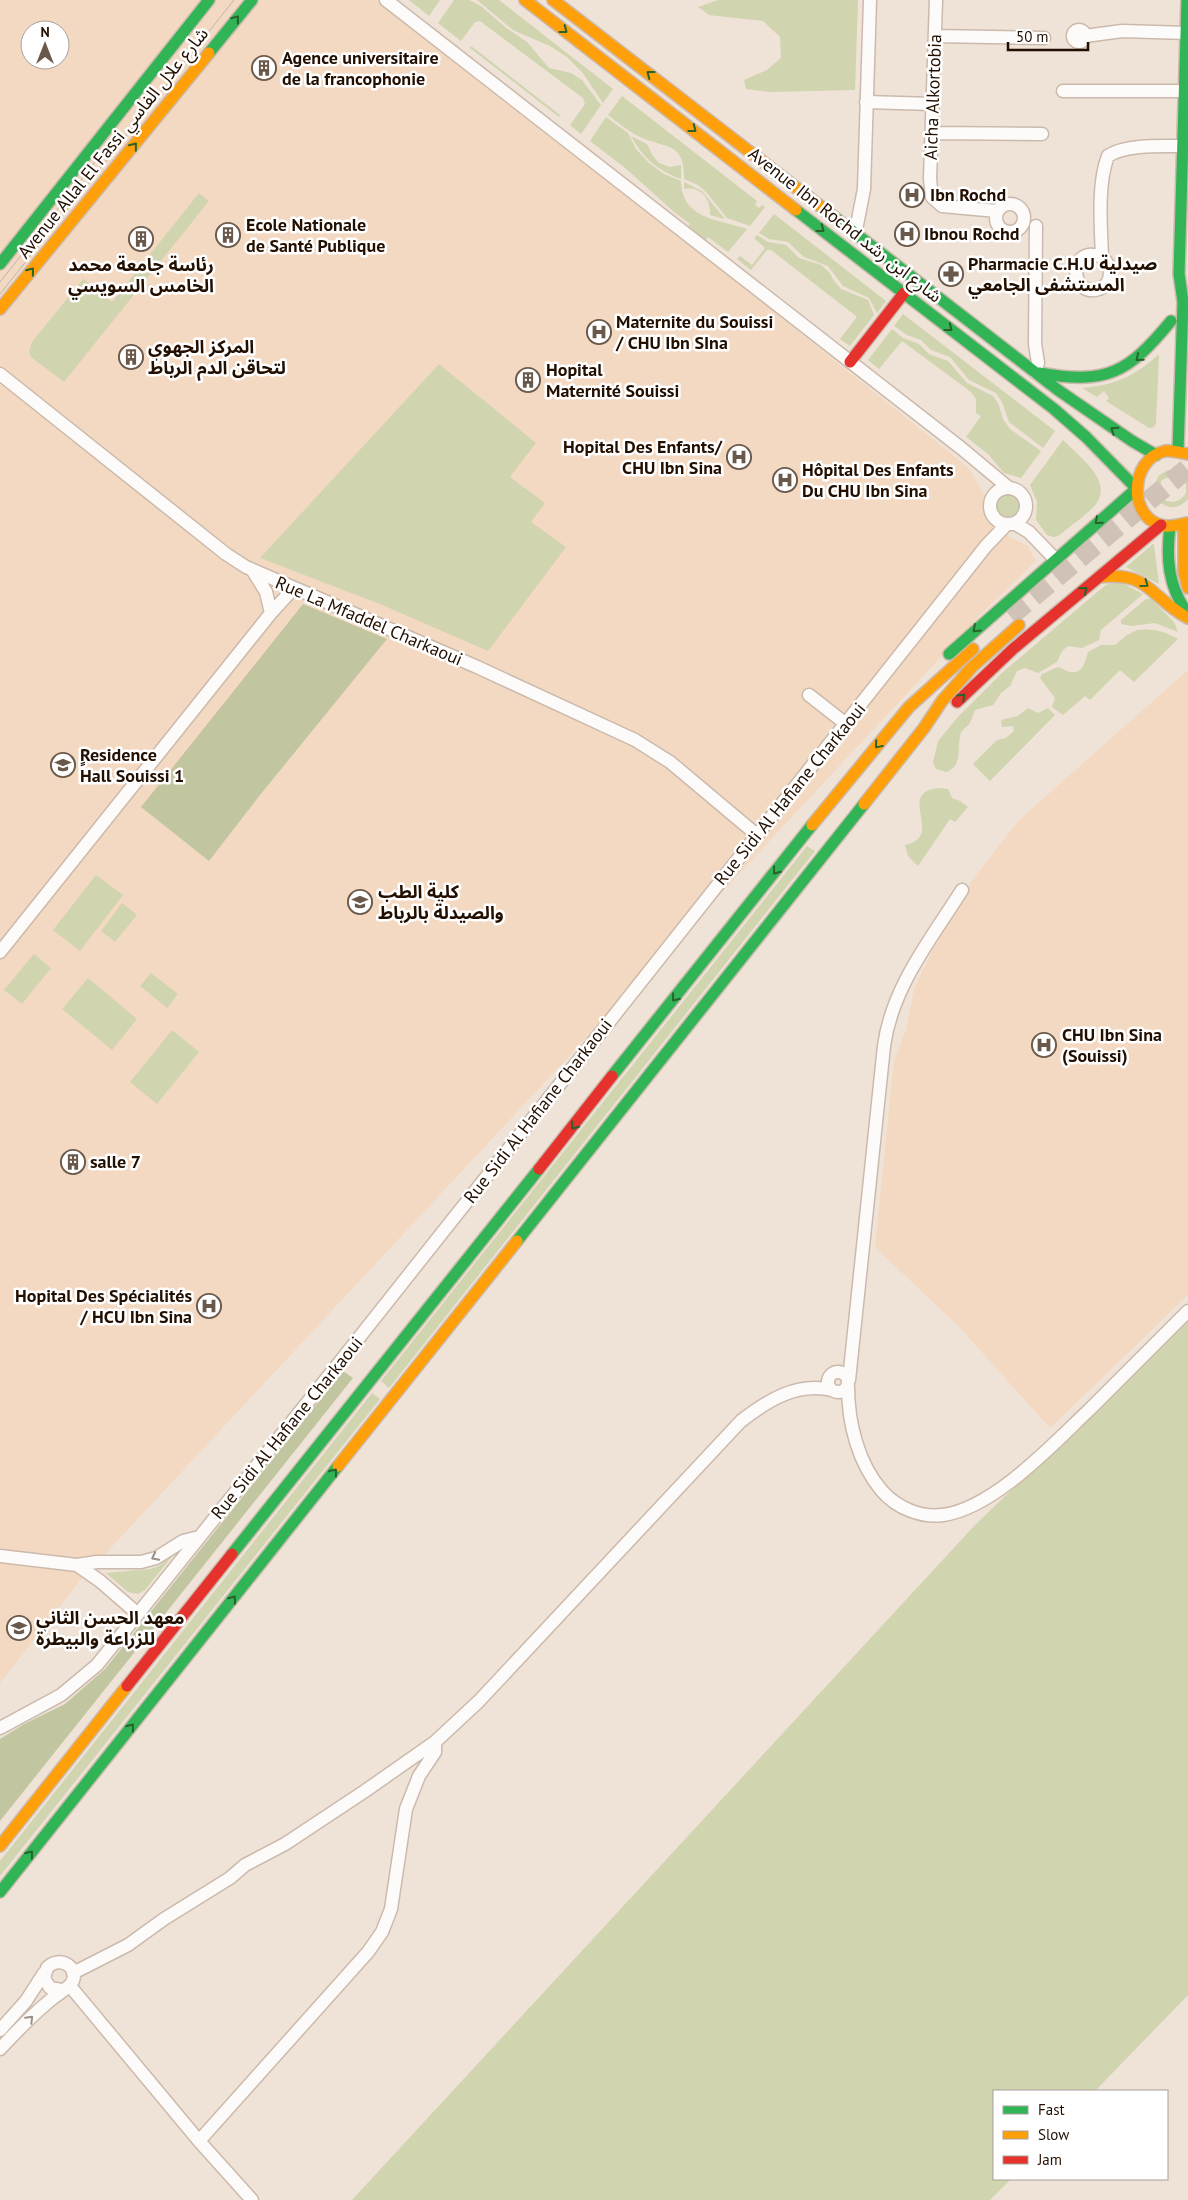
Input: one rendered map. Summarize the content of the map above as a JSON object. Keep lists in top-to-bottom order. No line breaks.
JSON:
{"streets":{"main road":["Avenue Allal El Fassi شارع علال الفاسي","Avenue Ibn Rochd شارع ابن رشد"],"street":["Aicha Alkortobia","Rue La Mfaddel Charkaoui","Rue Sidi Al Hafiane Charkaoui"]},"crossings":[["Rue La Mfaddel Charkaoui","Rue Sidi Al Hafiane Charkaoui"]],"places":{"building":["Agence universitaire de la francophonie","Ecole Nationale de Santé Publique","رئاسة جامعة محمد الخامس السويسي","المركز الجهوي لتحاقن الدم الرباط","Hopital Maternité Souissi","salle 7"],"hospital":["Ibn Rochd","Ibnou Rochd","Maternite du Souissi / CHU Ibn SIna","Hopital Des Enfants/ CHU Ibn Sina","Hôpital Des Enfants Du CHU Ibn Sina","CHU Ibn Sina (Souissi)","Hopital Des Spécialités / HCU Ibn Sina"],"pharmacy":["Pharmacie C.H.U صيدلية المستشفى الجامعي"],"school or university":["ٍResidence Hall Souissi 1","كلية الطب والصيدلة بالرباط","معهد الحسن الثاني للزراعة والبيطرة"]},"legend":["Fast","Slow","Jam"],"scale_bar":"50 m","north":"top"}
